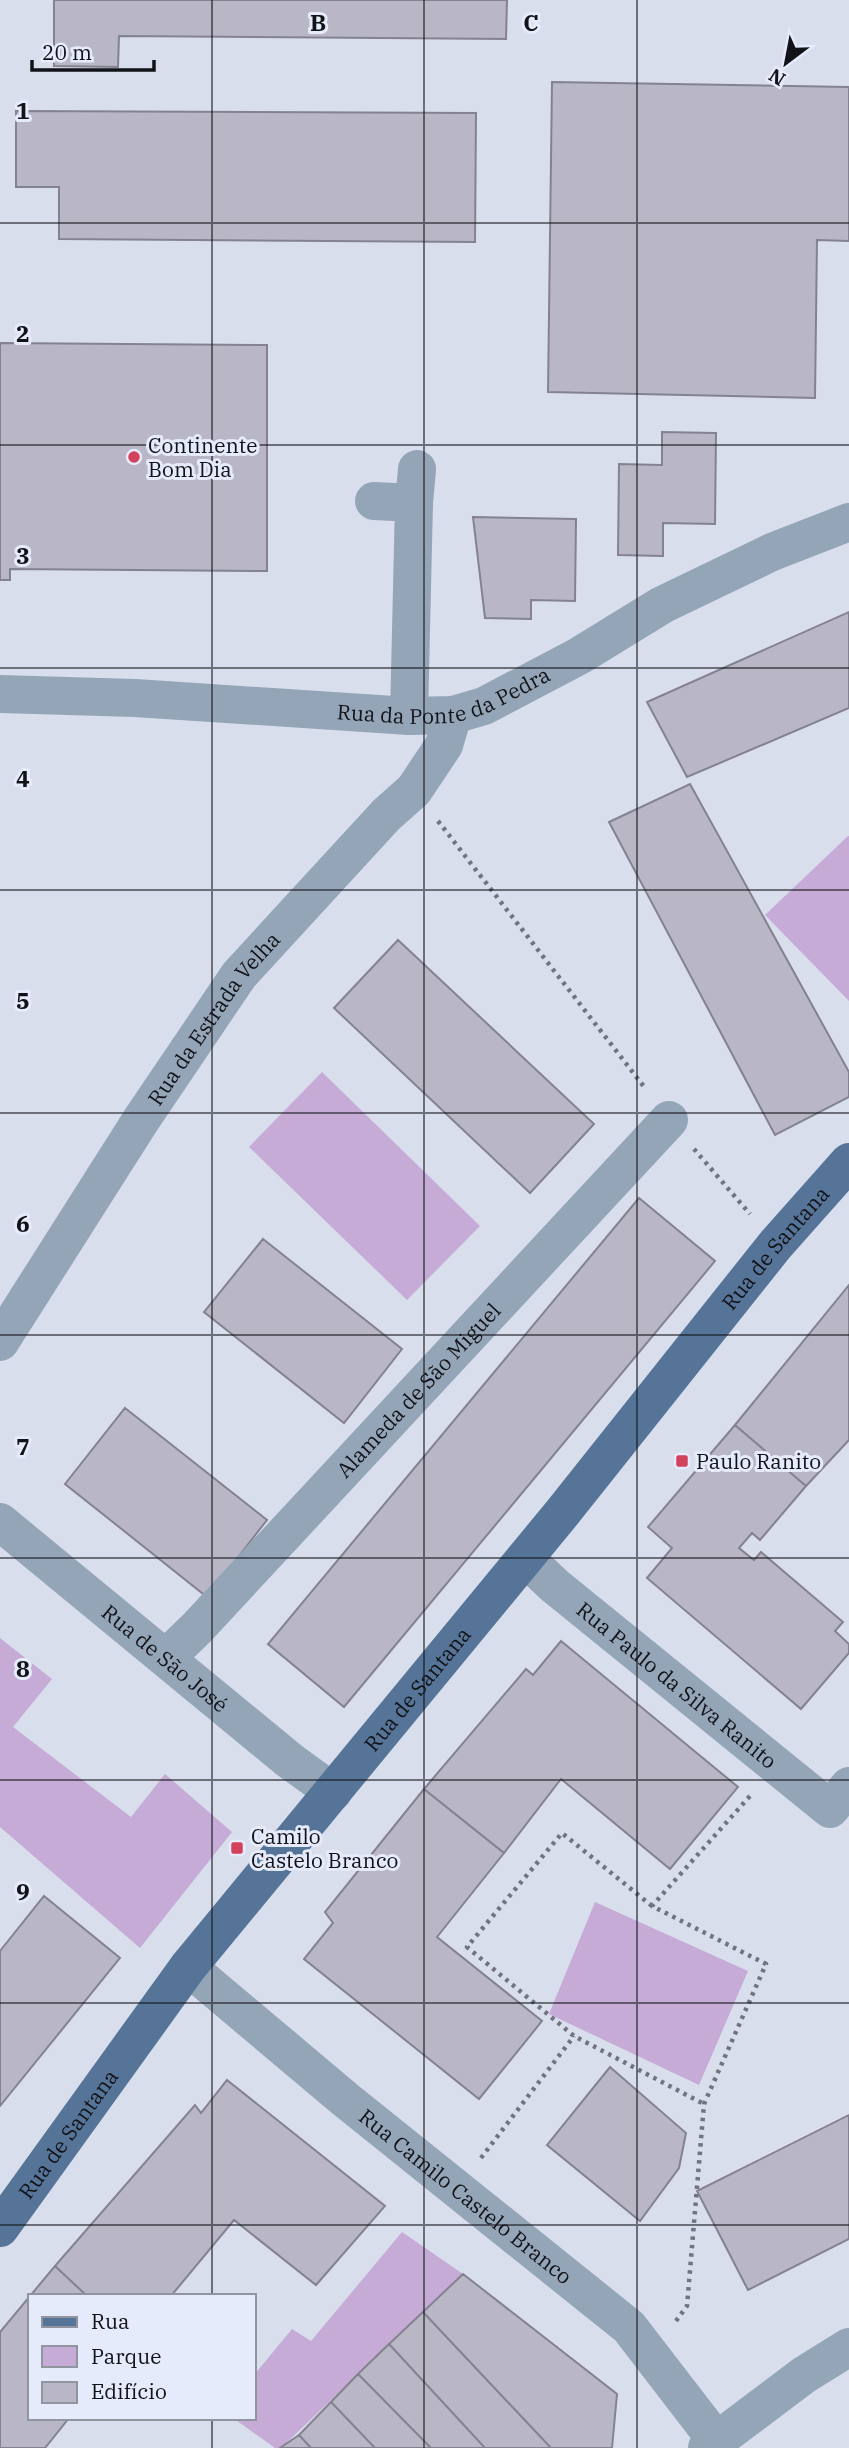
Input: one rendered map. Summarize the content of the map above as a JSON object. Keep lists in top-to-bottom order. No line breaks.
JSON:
{"streets":{"main road":["Rua de Santana"],"street":["Rua da Ponte da Pedra","Rua da Estrada Velha","Alameda de São Miguel","Rua de São José","Rua Paulo da Silva Ranito","Rua Camilo Castelo Branco"]},"crossings":[["Rua da Ponte da Pedra","Rua da Estrada Velha"],["Rua de Santana","Rua de São José"],["Rua de Santana","Rua Paulo da Silva Ranito"],["Rua de Santana","Rua Camilo Castelo Branco"],["Alameda de São Miguel","Rua de São José"]],"places":{"other":["Continente Bom Dia"],"transit":["Paulo Ranito","Camilo Castelo Branco"]},"legend":["Rua","Parque","Edifício"],"scale_bar":"20 m","north":"bottom left","grid":{"columns":["B","C"],"rows":["1","2","3","4","5","6","7","8","9"]}}
